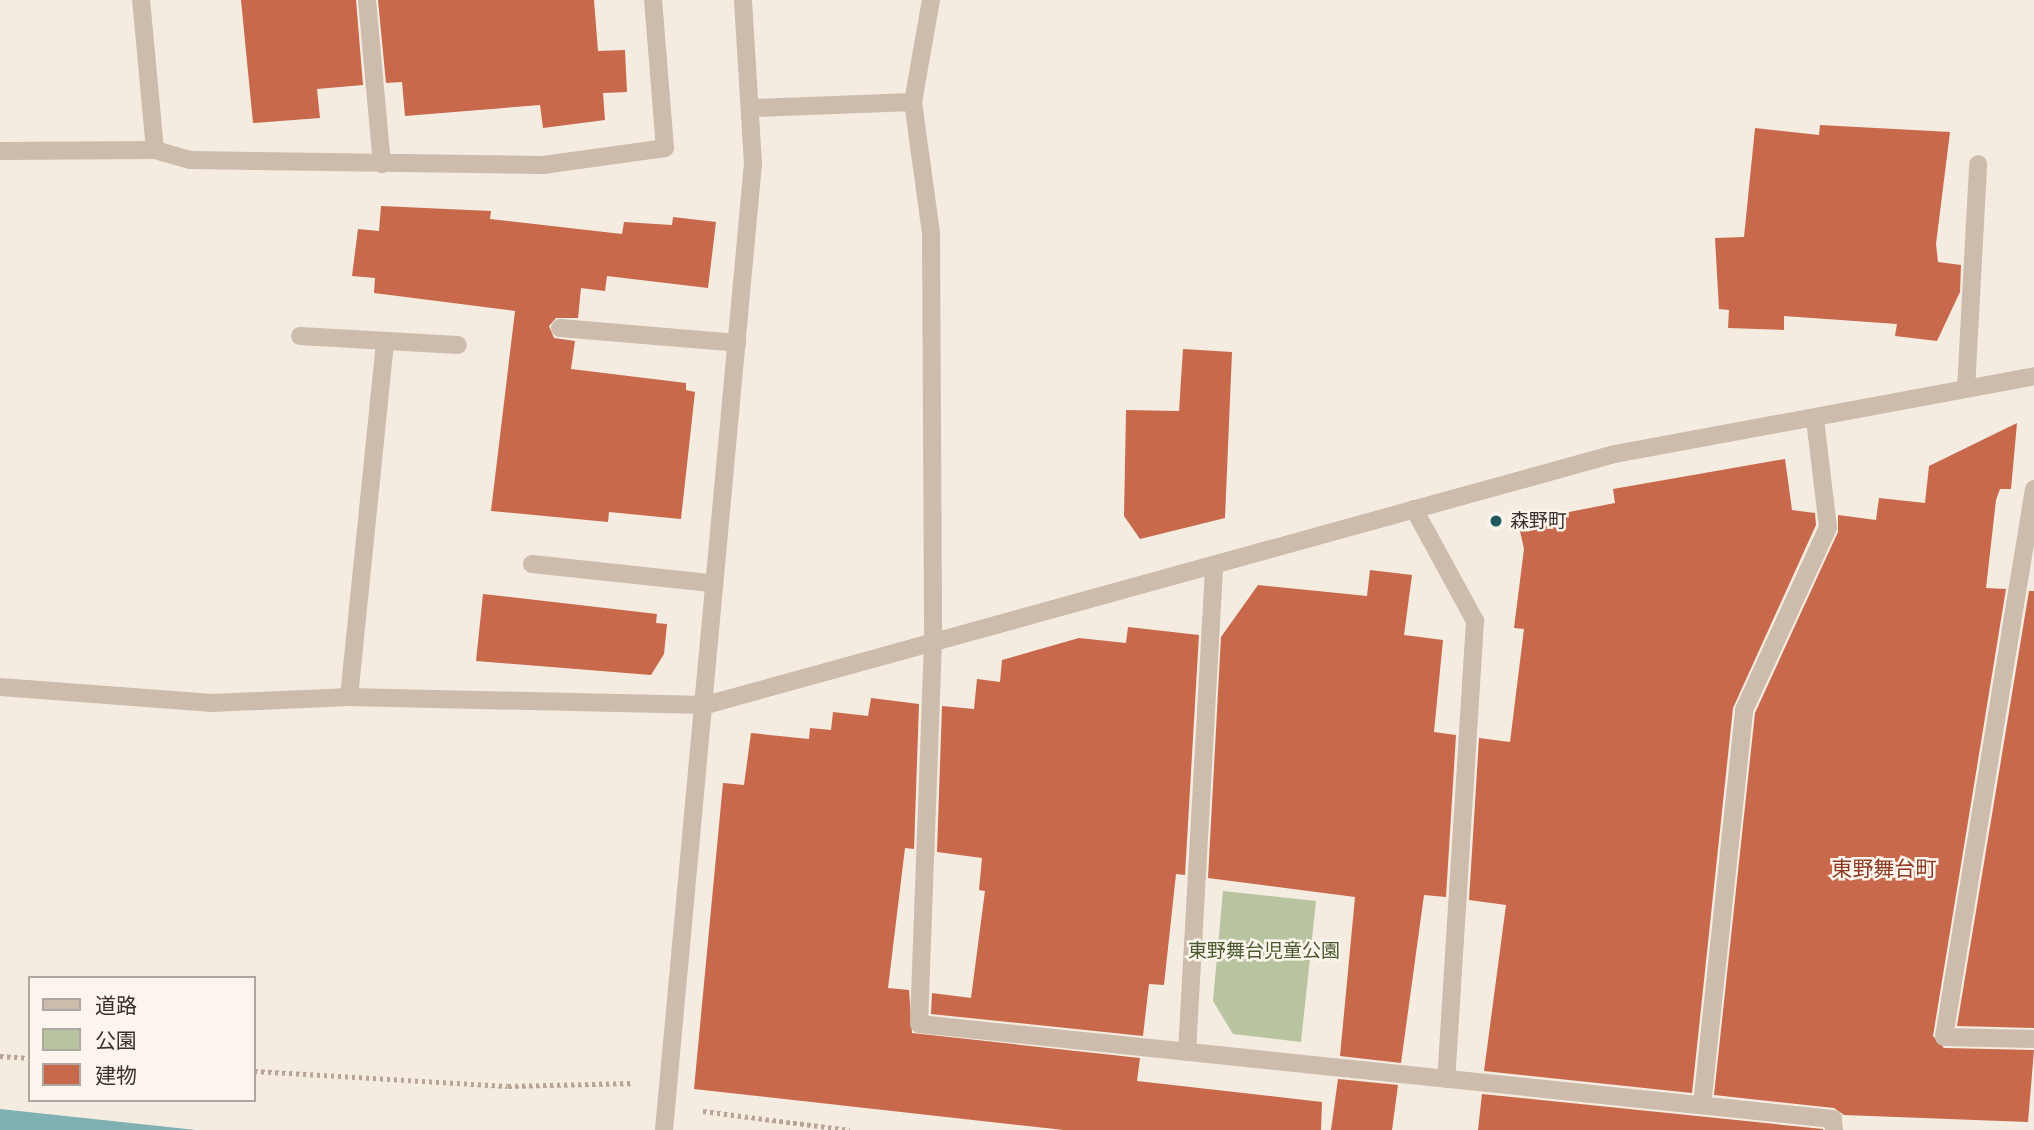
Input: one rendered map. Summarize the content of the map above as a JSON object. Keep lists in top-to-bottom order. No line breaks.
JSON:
{"districts":["東野舞台町"],"parks":["東野舞台児童公園"],"places":["森野町"],"legend":["道路","公園","建物"]}
